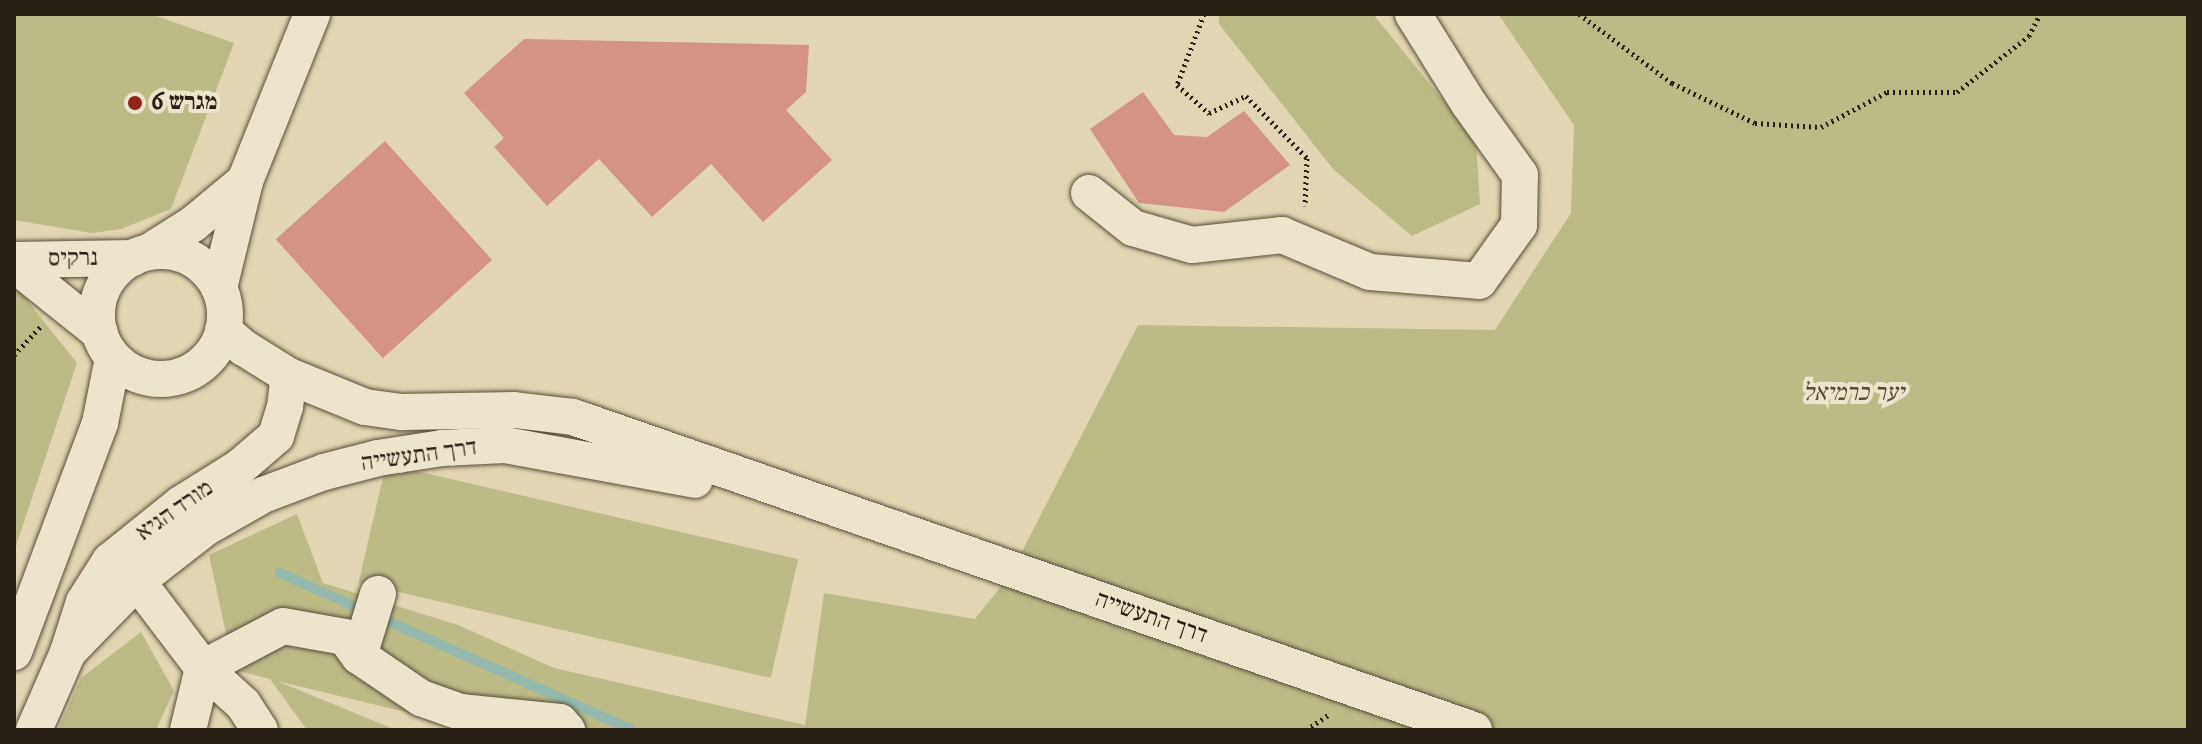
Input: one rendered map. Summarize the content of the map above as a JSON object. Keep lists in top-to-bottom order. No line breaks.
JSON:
{"streets":{"street":["נרקיס","דרך התעשייה","מורד הגיא"]},"crossings":[["דרך התעשייה","מורד הגיא"]],"parks":["יער כרמיאל"],"places":["מגרש 6"]}
